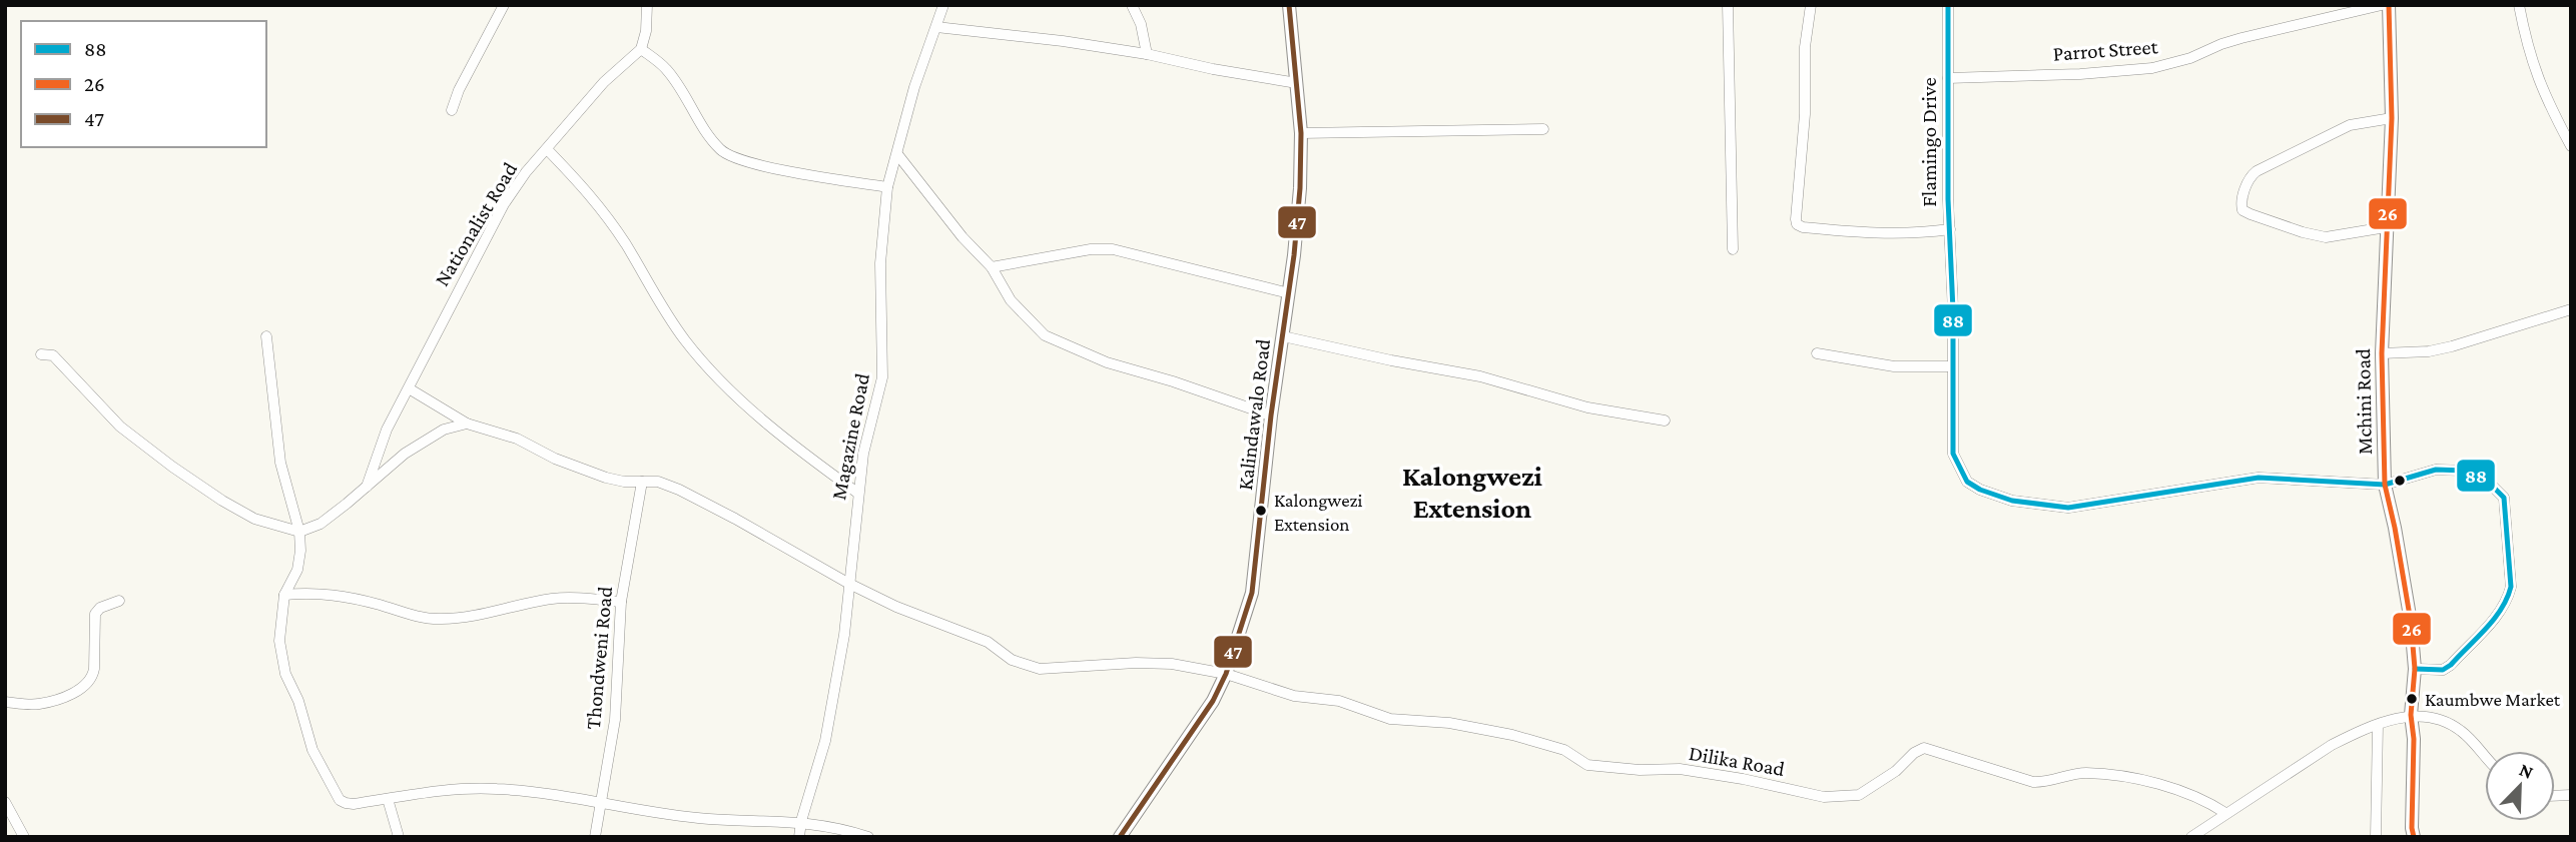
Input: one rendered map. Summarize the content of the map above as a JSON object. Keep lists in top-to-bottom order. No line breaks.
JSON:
{"streets":{"street":["Parrot Street","Flamingo Drive","Nationalist Road","Mchini Road","Kalindawalo Road","Magazine Road","Thondweni Road","Dilika Road"]},"crossings":[["Parrot Street","Flamingo Drive"],["Flamingo Drive","Mchini Road"],["Kalindawalo Road","Dilika Road"]],"districts":["Kalongwezi Extension"],"places":["Kalongwezi Extension","Kaumbwe Market"],"lines":["transit line 88","transit line 26","transit line 47"],"legend":["88","26","47"],"north":"top right"}
